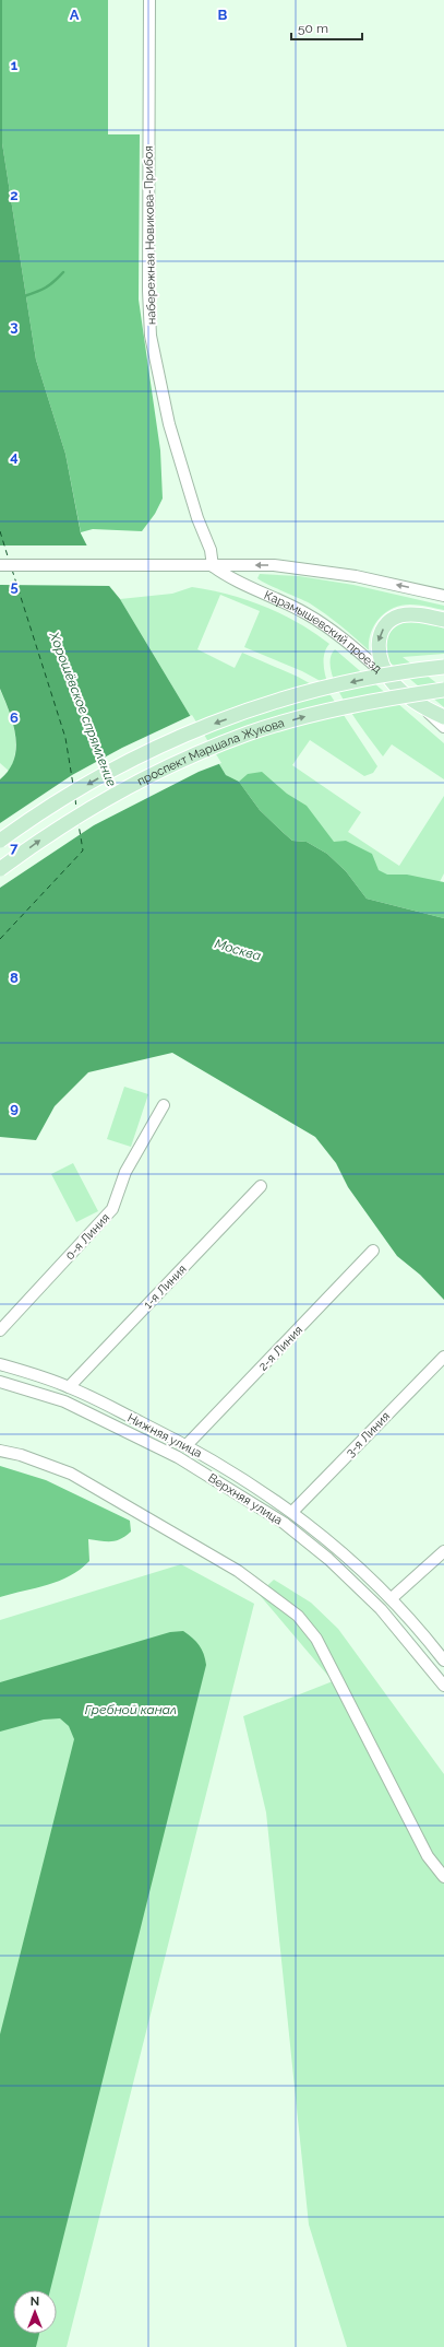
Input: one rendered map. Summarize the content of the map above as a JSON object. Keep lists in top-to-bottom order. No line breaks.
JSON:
{"streets":{"main road":["Карамышевский проезд","проспект Маршала Жукова"],"street":["набережная Новикова-Прибоя","0-я Линия","1-я Линия","2-я Линия","3-я Линия","Нижняя улица","Верхняя улица"]},"crossings":[["набережная Новикова-Прибоя","Карамышевский проезд"],["1-я Линия","Нижняя улица"],["2-я Линия","Нижняя улица"],["3-я Линия","Нижняя улица"]],"water":["Хорошёвское спрямление","Москва","Гребной канал"],"scale_bar":"50 m","north":"top","grid":{"columns":["A","B"],"rows":["1","2","3","4","5","6","7","8","9"]}}
